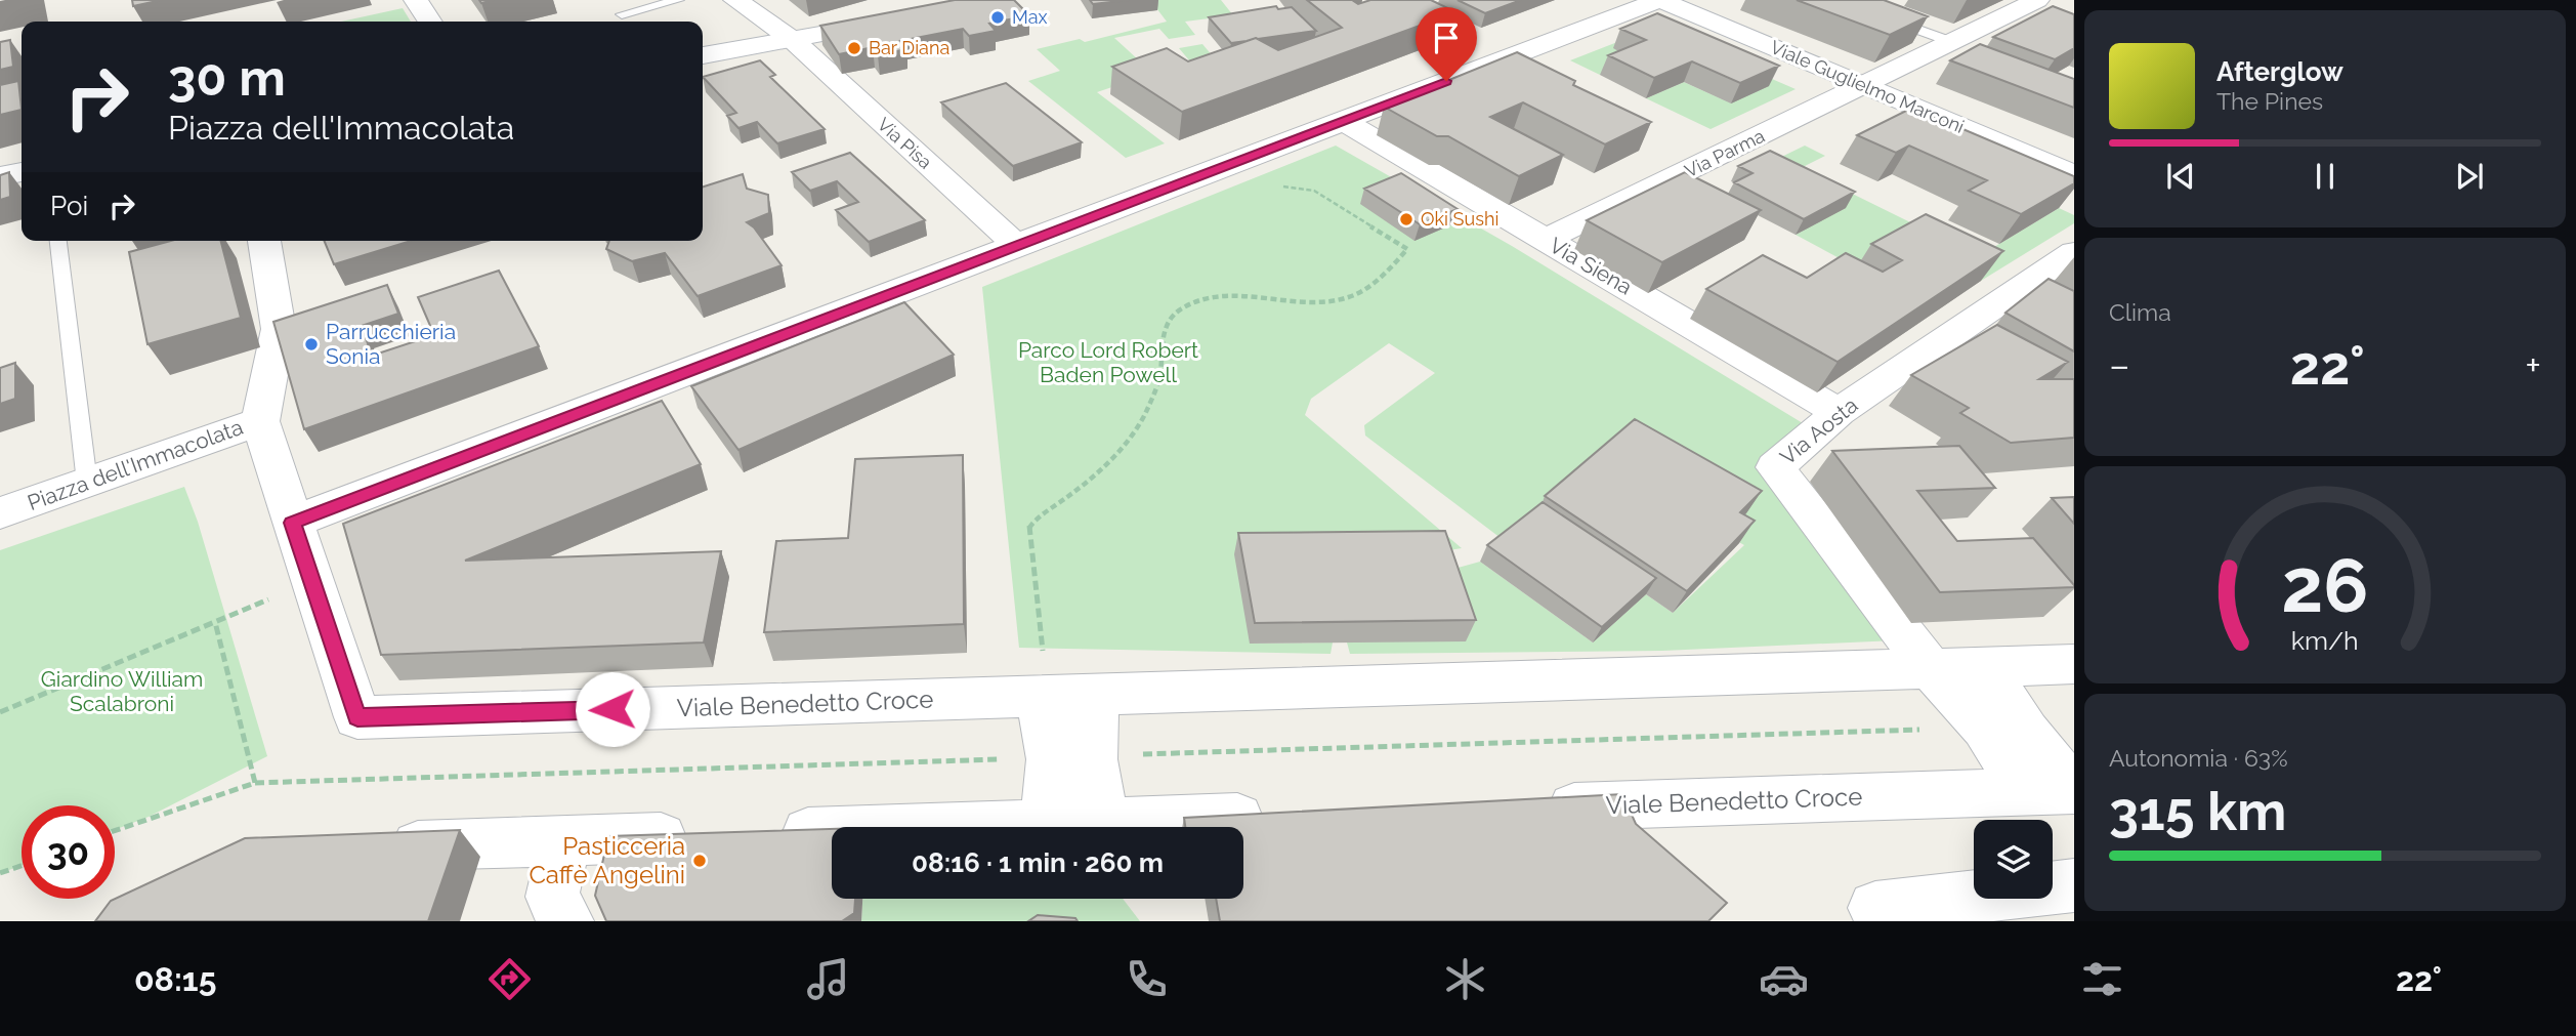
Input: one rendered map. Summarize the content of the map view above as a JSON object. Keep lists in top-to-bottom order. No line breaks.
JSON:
{"streets":{"street":["Viale Guglielmo Marconi","Via Pisa","Via Parma","Via Siena","Via Aosta","Piazza dell'Immacolata","Viale Benedetto Croce"]},"crossings":[["Viale Guglielmo Marconi","Via Parma"],["Via Parma","Via Siena"],["Via Siena","Via Aosta"],["Via Aosta","Viale Benedetto Croce"],["Piazza dell'Immacolata","Viale Benedetto Croce"]],"parks":["Parco Lord Robert Baden Powell","Giardino William Scalabroni"],"places":["Max","Bar Diana","Oki Sushi","Parrucchieria Sonia","Pasticceria Caffè Angelini"],"page":{"turn":["30 m","Piazza dell'Immacolata"],"song":["Afterglow","The Pines"],"then":"Poi","tile":["Clima",["Autonomia · 63%","315 km"]],"heat":["−","22°","+"],"limit":"30","trip":"08:16 · 1 min · 260 m","tabs":["08:15","22°"],"gauge":["26","km/h"]}}
